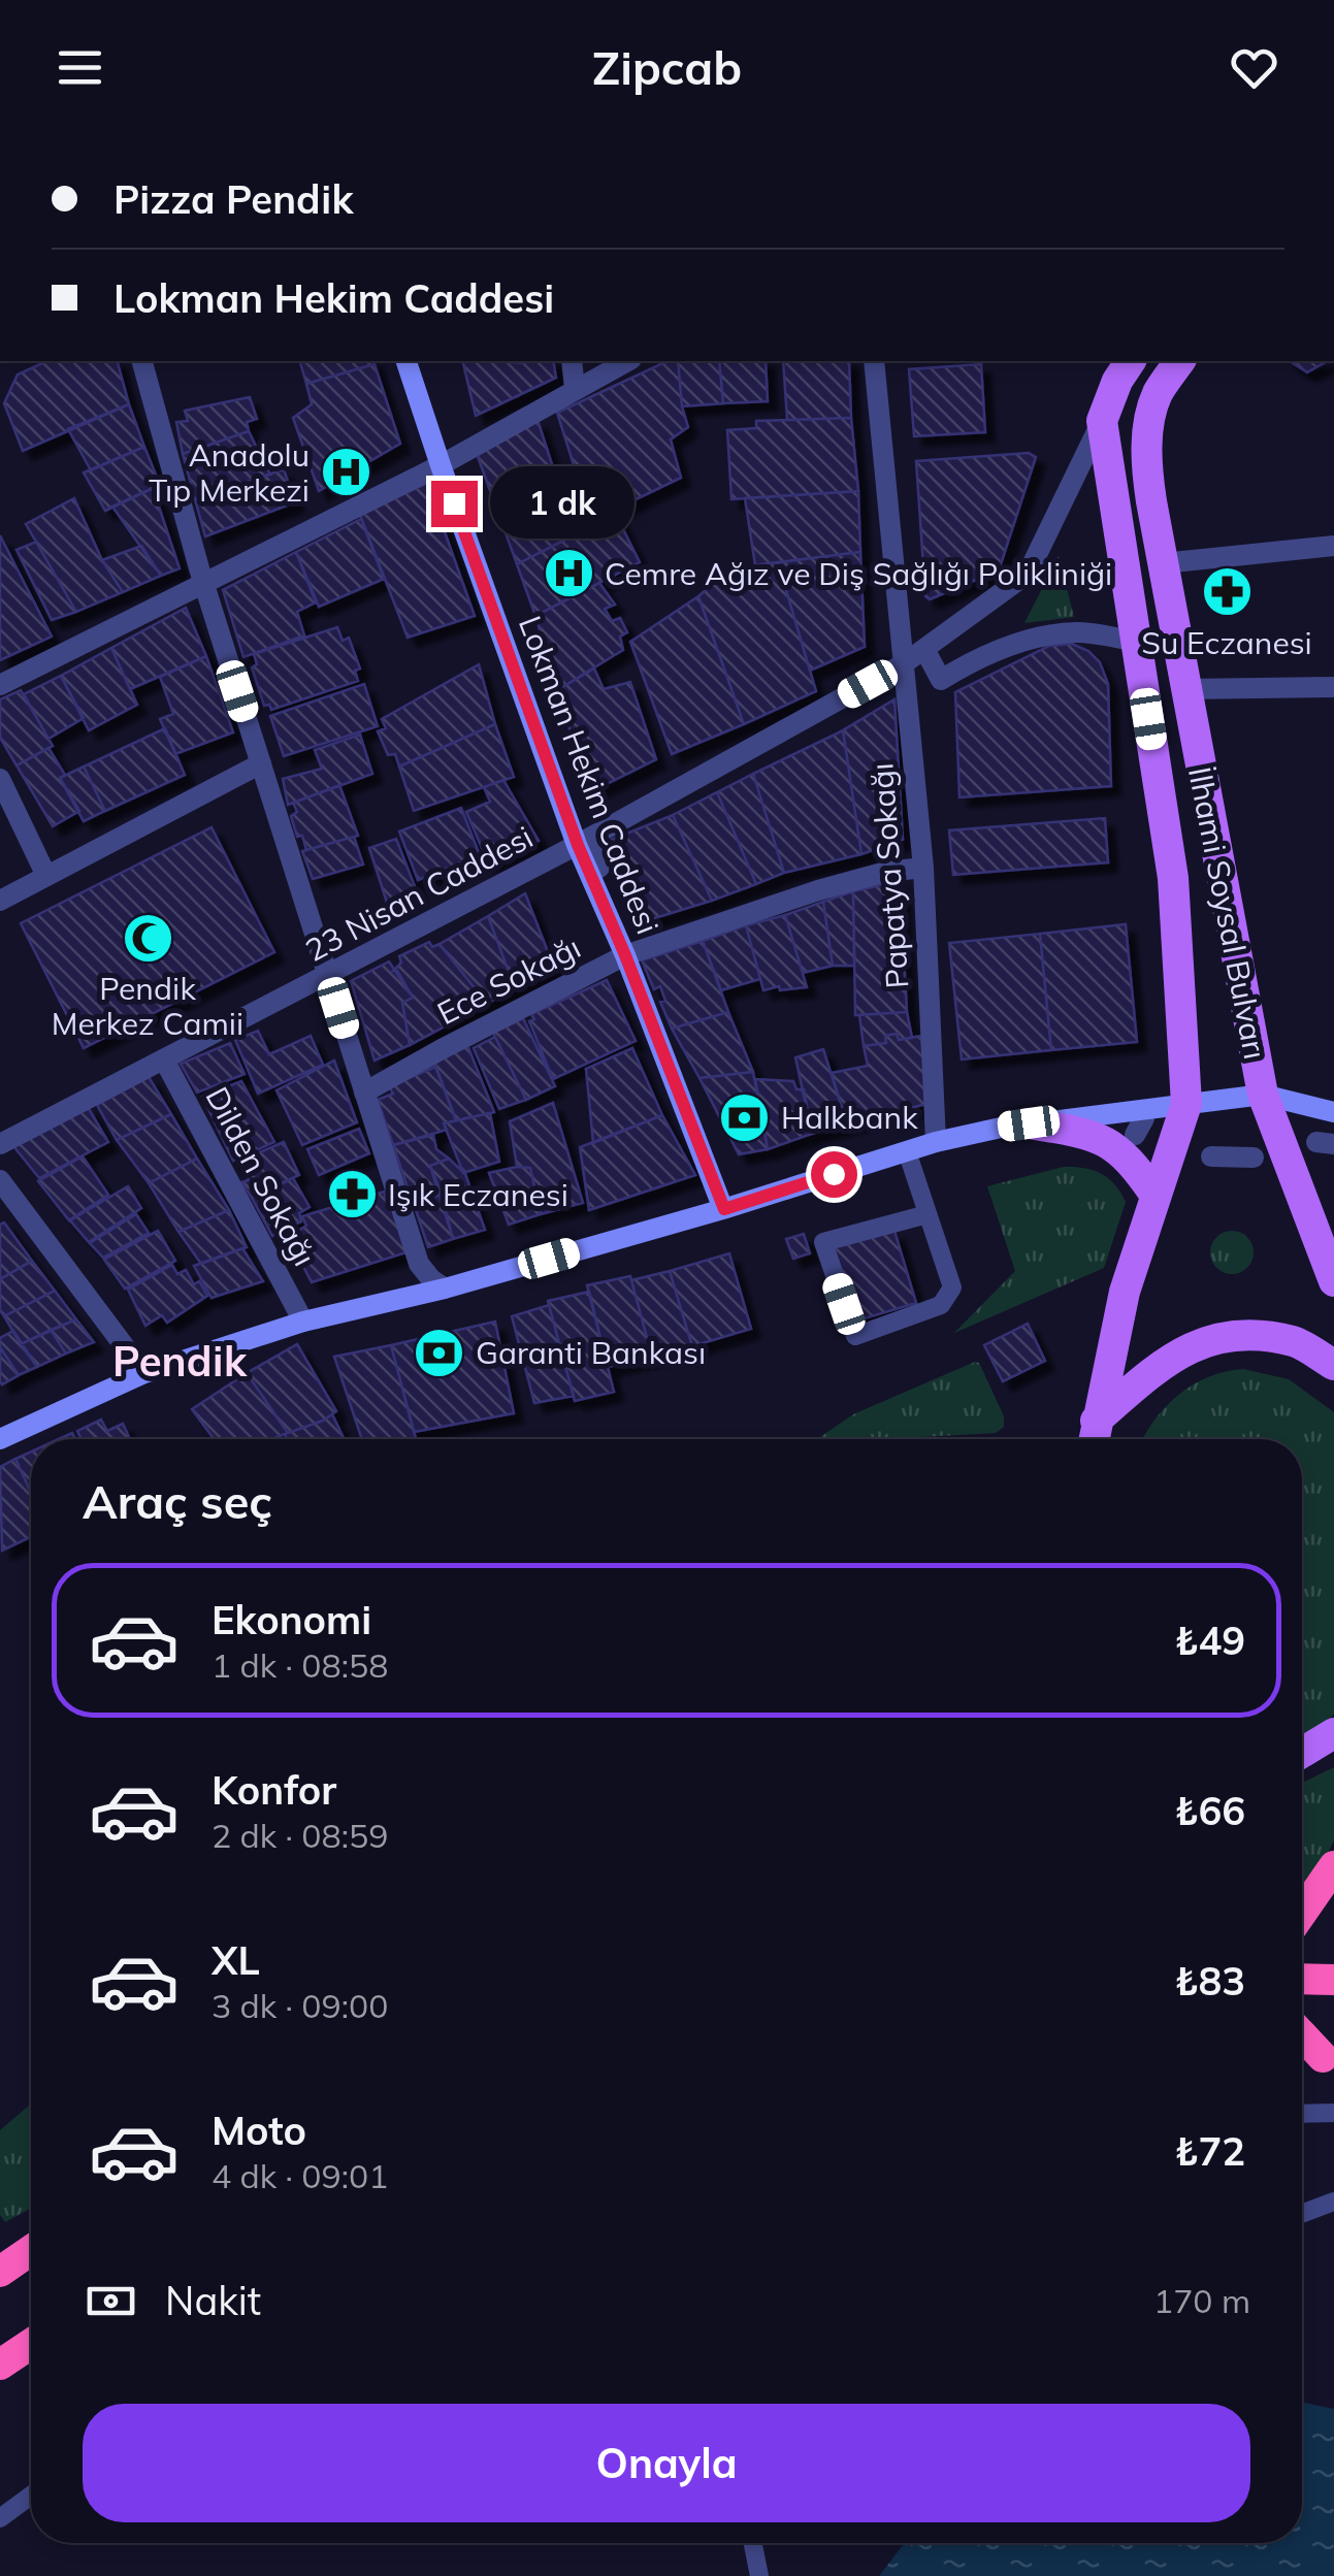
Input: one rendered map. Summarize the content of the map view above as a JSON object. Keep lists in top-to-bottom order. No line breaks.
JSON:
{"streets":{"main road":["İlhami Soysal Bulvarı"],"street":["Lokman Hekim Caddesi","Papatya Sokağı","23 Nisan Caddesi","Ece Sokağı","Dilden Sokağı"]},"crossings":[["Lokman Hekim Caddesi","23 Nisan Caddesi"],["Lokman Hekim Caddesi","Ece Sokağı"],["Papatya Sokağı","23 Nisan Caddesi"],["Papatya Sokağı","Ece Sokağı"],["23 Nisan Caddesi","İlhami Soysal Bulvarı"],["23 Nisan Caddesi","Dilden Sokağı"]],"districts":["Pendik"],"places":{"hospital":["Anadolu Tıp Merkezi","Cemre Ağız ve Diş Sağlığı Polikliniği"],"pharmacy":["Su Eczanesi","Işık Eczanesi"],"mosque":["Pendik Merkez Camii"],"bank":["Halkbank","Garanti Bankası"]},"page":{"header":"Zipcab","banner":["Pizza Pendik","Lokman Hekim Caddesi"],"bubble":"1 dk","heading":"Araç seç","list":[{"name":"Ekonomi","note":"1 dk · 08:58","value":"₺49"},{"name":"Konfor","note":"2 dk · 08:59","value":"₺66"},{"name":"XL","note":"3 dk · 09:00","value":"₺83"},{"name":"Moto","note":"4 dk · 09:01","value":"₺72"}],"pay":["Nakit","170 m"],"buttons":"Onayla"}}
